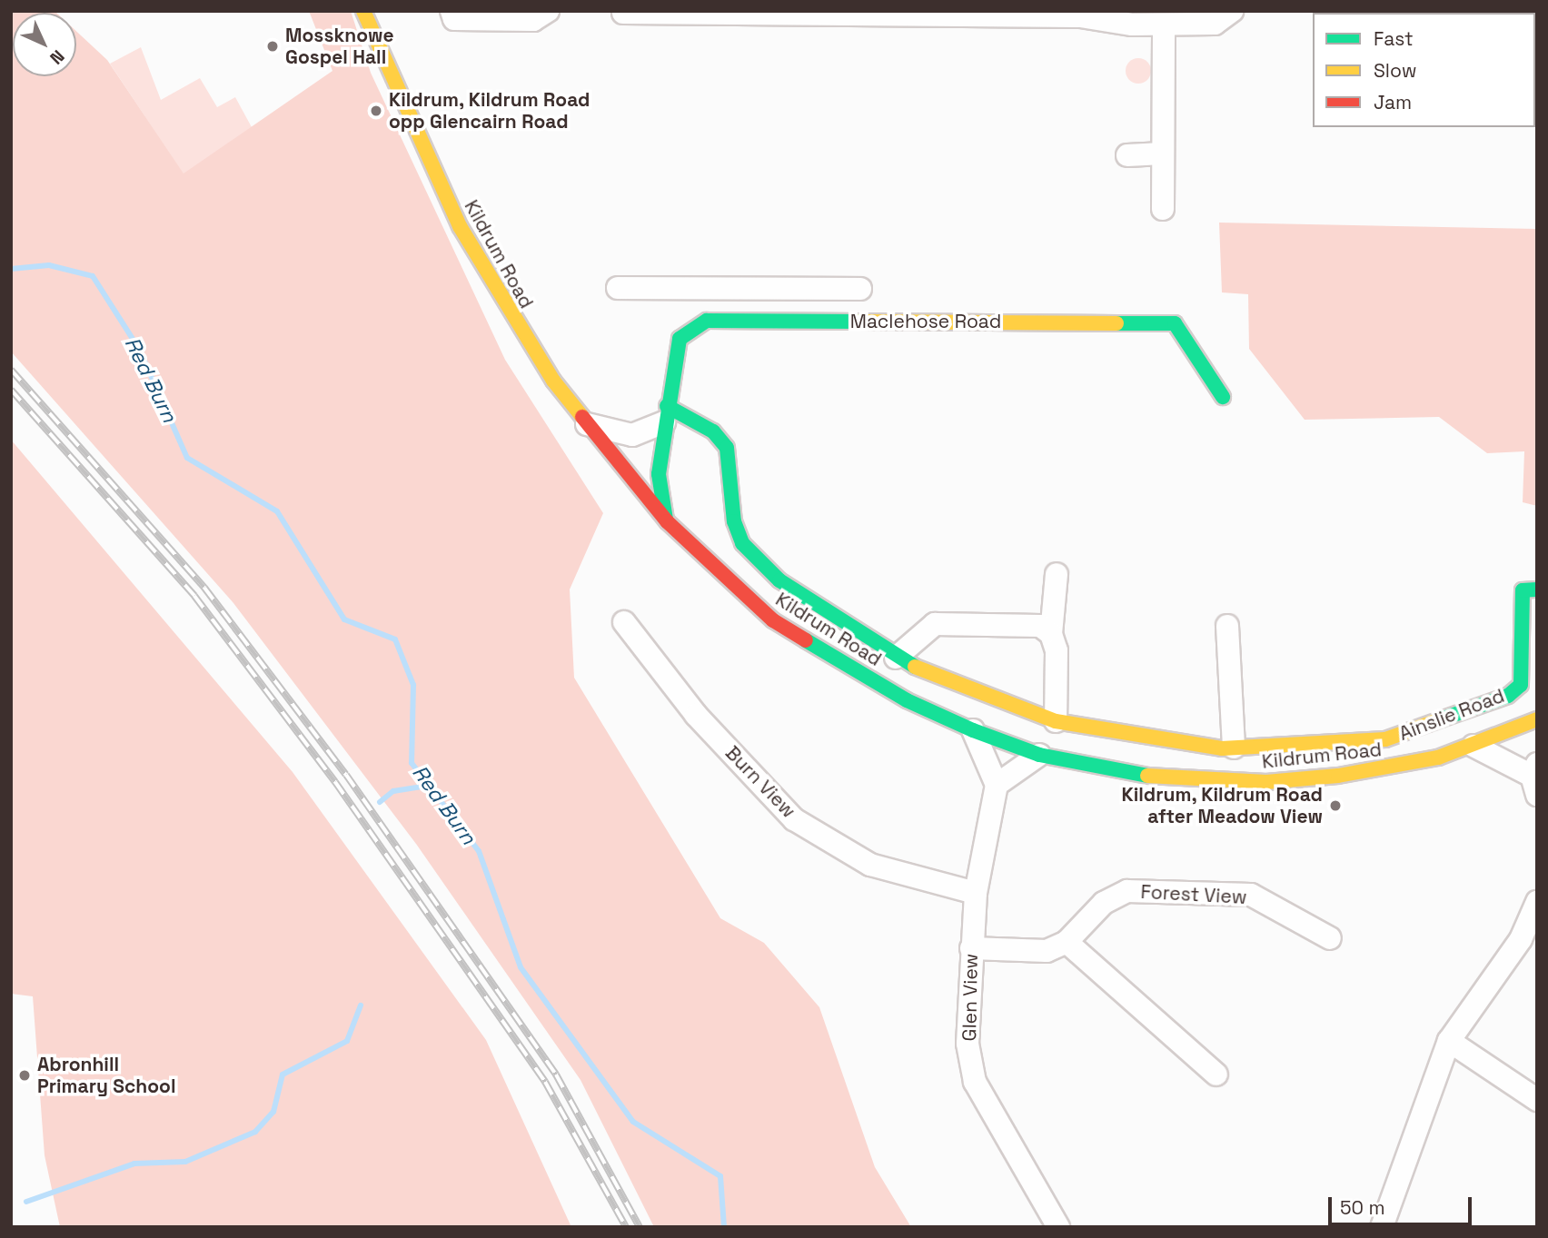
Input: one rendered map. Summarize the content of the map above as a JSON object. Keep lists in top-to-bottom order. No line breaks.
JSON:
{"streets":{"street":["Kildrum Road","Maclehose Road","Ainslie Road","Burn View","Forest View","Glen View"]},"crossings":[["Kildrum Road","Maclehose Road"],["Maclehose Road","Ainslie Road"],["Burn View","Glen View"]],"water":["Red Burn"],"places":["Mossknowe Gospel Hall","Kildrum, Kildrum Road opp Glencairn Road","Kildrum, Kildrum Road after Meadow View","Abronhill Primary School"],"legend":["Fast","Slow","Jam"],"scale_bar":"50 m","north":"bottom right"}
